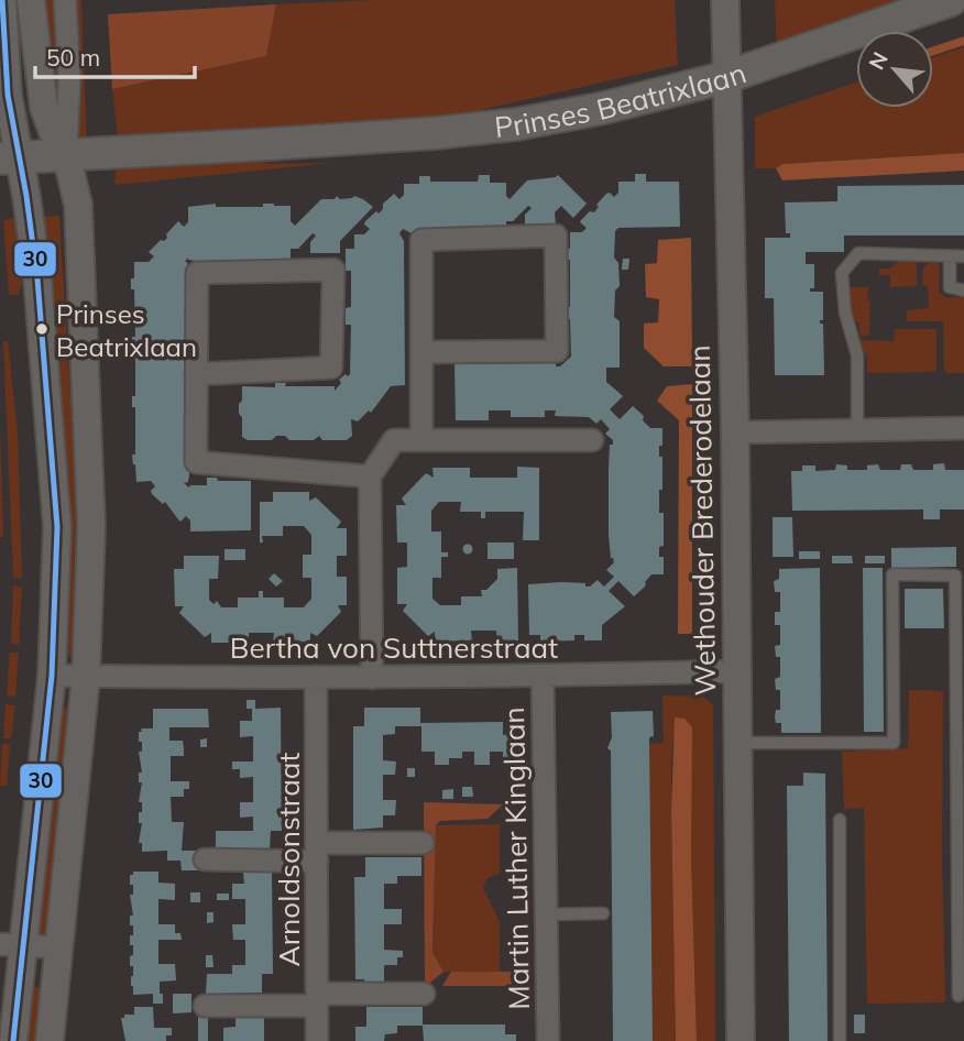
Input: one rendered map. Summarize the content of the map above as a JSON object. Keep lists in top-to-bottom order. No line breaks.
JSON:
{"streets":{"main road":["Prinses Beatrixlaan"],"street":["Wethouder Brederodelaan","Bertha von Suttnerstraat","Martin Luther Kinglaan","Arnoldsonstraat"]},"crossings":[["Prinses Beatrixlaan","Wethouder Brederodelaan"],["Wethouder Brederodelaan","Bertha von Suttnerstraat"],["Bertha von Suttnerstraat","Martin Luther Kinglaan"],["Bertha von Suttnerstraat","Arnoldsonstraat"]],"places":["Prinses Beatrixlaan"],"lines":["transit line 30"],"scale_bar":"50 m","north":"top left"}
